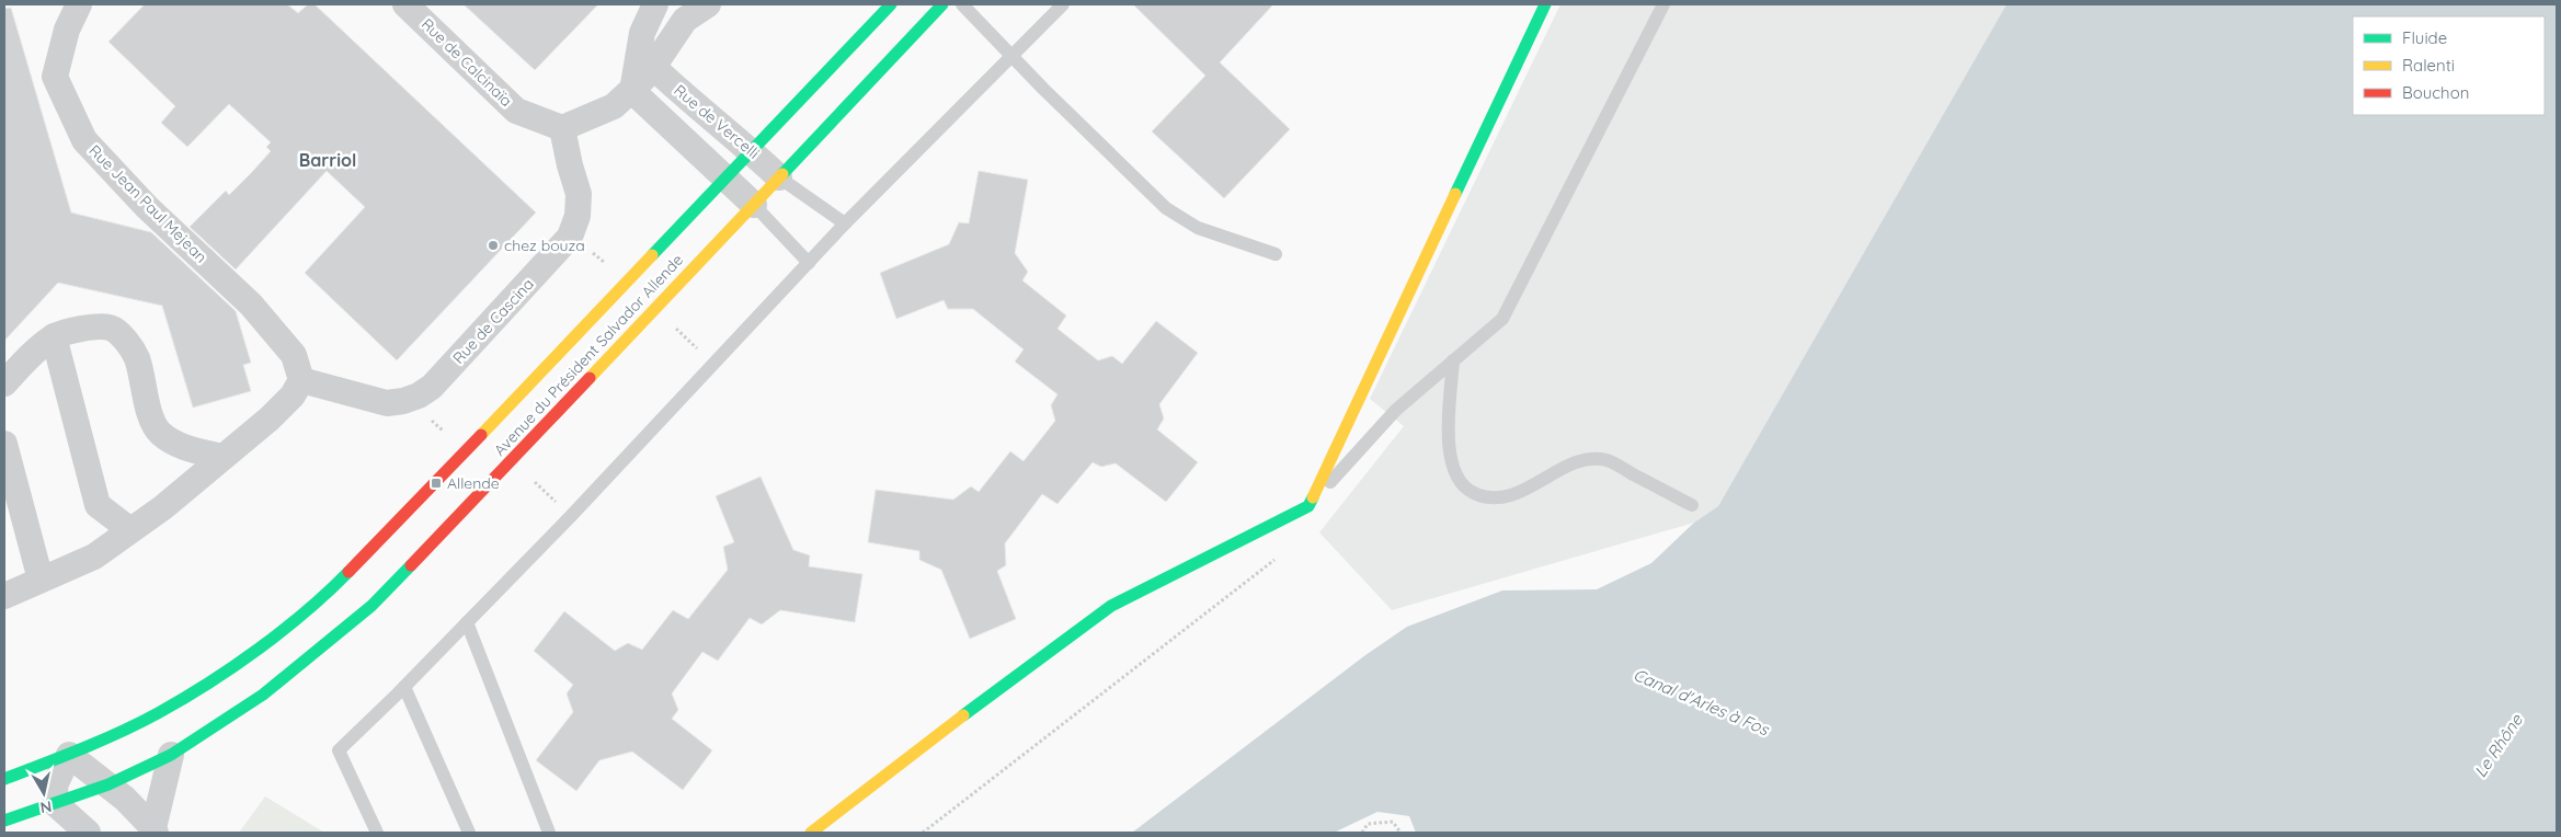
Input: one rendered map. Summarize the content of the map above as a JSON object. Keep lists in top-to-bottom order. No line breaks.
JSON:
{"streets":{"street":["Rue de Calcinaïa","Rue de Vercelli","Rue Jean Paul Mejean","Rue de Cascina","Avenue du Président Salvador Allende"]},"crossings":[["Rue de Calcinaïa","Rue de Cascina"],["Rue de Vercelli","Avenue du Président Salvador Allende"],["Rue Jean Paul Mejean","Rue de Cascina"]],"districts":["Barriol"],"water":["Canal d'Arles à Fos","Le Rhône"],"places":{"other":["chez bouza"],"transit":["Allende"]},"legend":["Fluide","Ralenti","Bouchon"],"north":"bottom"}
